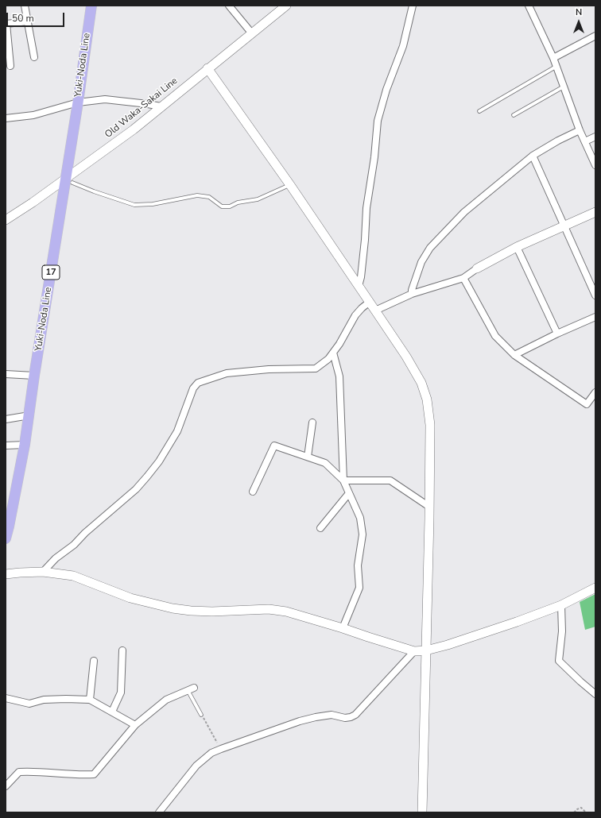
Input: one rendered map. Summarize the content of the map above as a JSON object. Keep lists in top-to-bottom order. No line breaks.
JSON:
{"streets":{"main road":["Yuki-Noda Line","17"],"street":["Old Waka-Sakai Line"]},"crossings":[["Yuki-Noda Line","Old Waka-Sakai Line"]],"scale_bar":"50 m","north":"top"}
